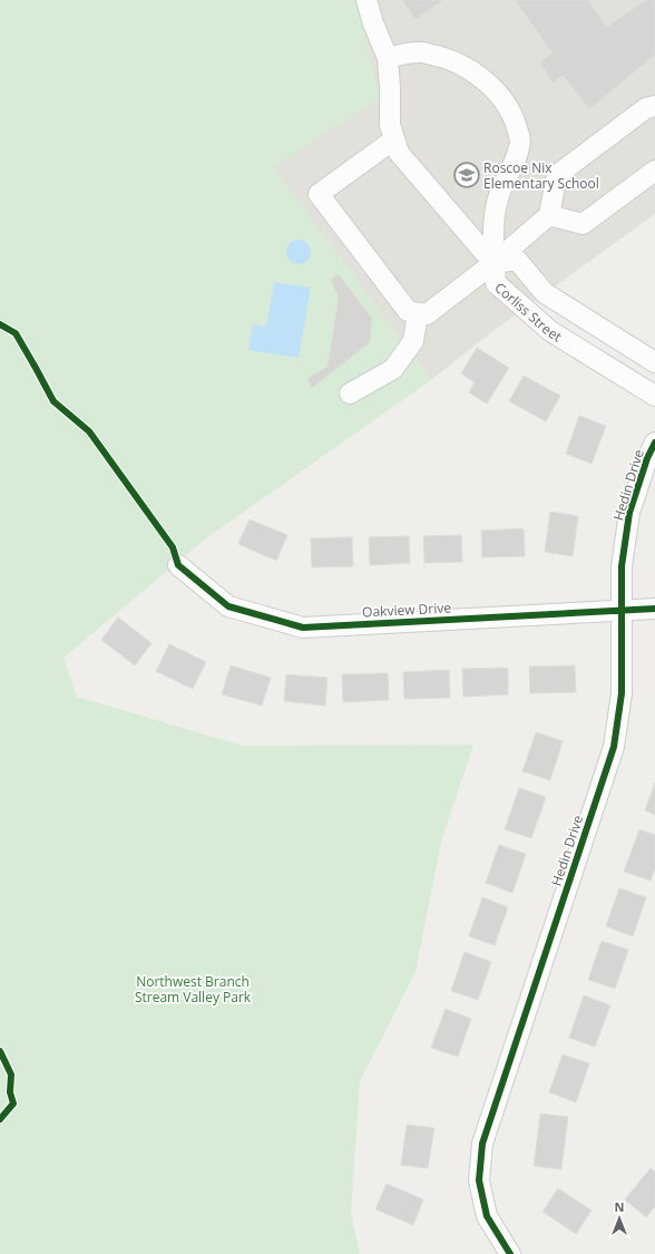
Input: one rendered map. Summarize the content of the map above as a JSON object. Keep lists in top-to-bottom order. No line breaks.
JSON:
{"streets":{"street":["Corliss Street","Hedin Drive","Oakview Drive"]},"crossings":[["Hedin Drive","Oakview Drive"]],"parks":["Northwest Branch Stream Valley Park"],"places":{"school or university":["Roscoe Nix Elementary School"]},"north":"top"}
